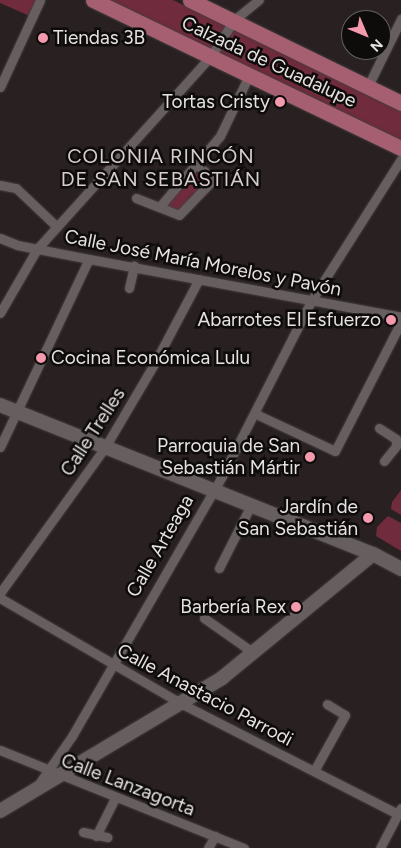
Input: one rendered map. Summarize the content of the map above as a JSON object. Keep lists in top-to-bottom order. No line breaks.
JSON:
{"streets":{"main road":["Calzada de Guadalupe"],"street":["Calle José María Morelos y Pavón","Calle Trelles","Calle Arteaga","Calle Anastacio Parrodi","Calle Lanzagorta"]},"crossings":[["Calle José María Morelos y Pavón","Calle Trelles"],["Calle José María Morelos y Pavón","Calle Arteaga"],["Calle Arteaga","Calle Anastacio Parrodi"],["Calle Arteaga","Calle Lanzagorta"]],"districts":["COLONIA RINCÓN DE SAN SEBASTIÁN"],"places":["Tiendas 3B","Tortas Cristy","Abarrotes El Esfuerzo","Cocina Económica Lulu","Parroquia de San Sebastián Mártir","Jardín de San Sebastián","Barbería Rex"],"north":"bottom right"}
